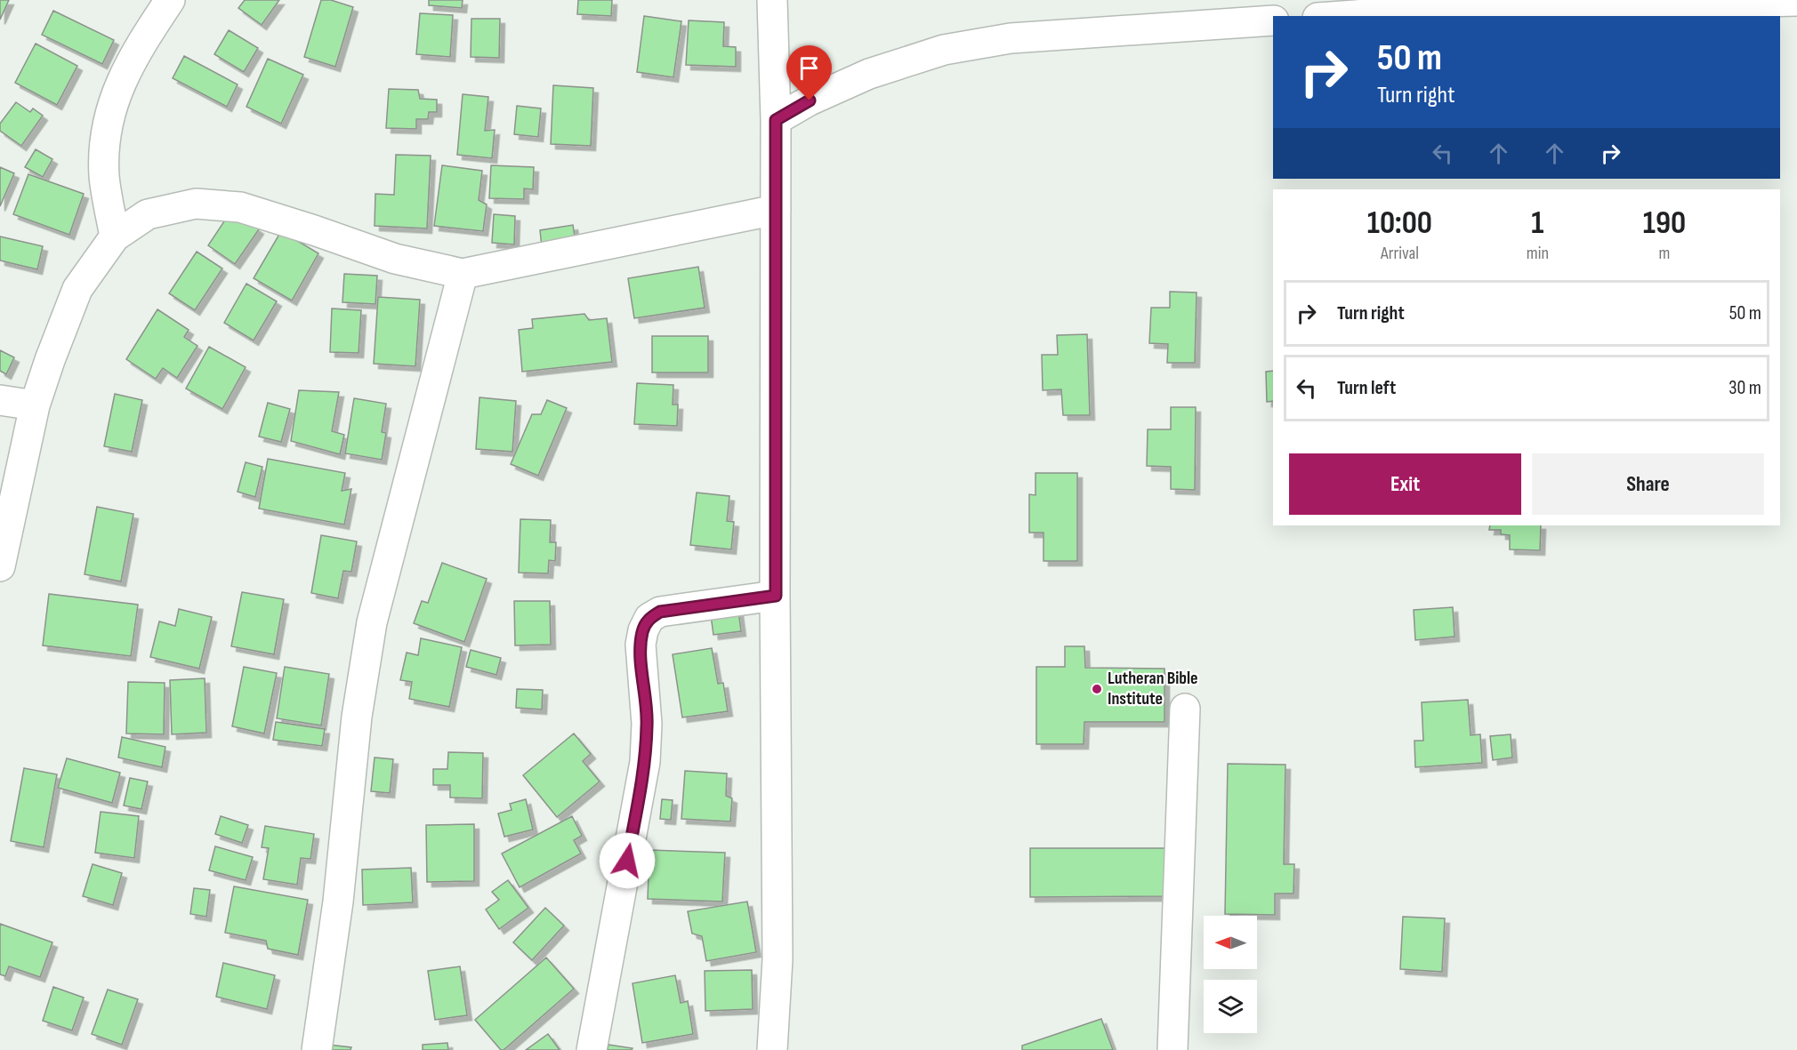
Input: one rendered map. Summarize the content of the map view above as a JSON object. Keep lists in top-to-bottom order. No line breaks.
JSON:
{"places":["Lutheran Bible Institute"],"north":"left","page":{"turn":["50 m","Turn right"],"eta":["10:00","Arrival","1","min","190","m"],"list":[{"name":"Turn right","value":"50 m"},{"name":"Turn left","value":"30 m"}],"buttons":["Exit","Share"]}}
